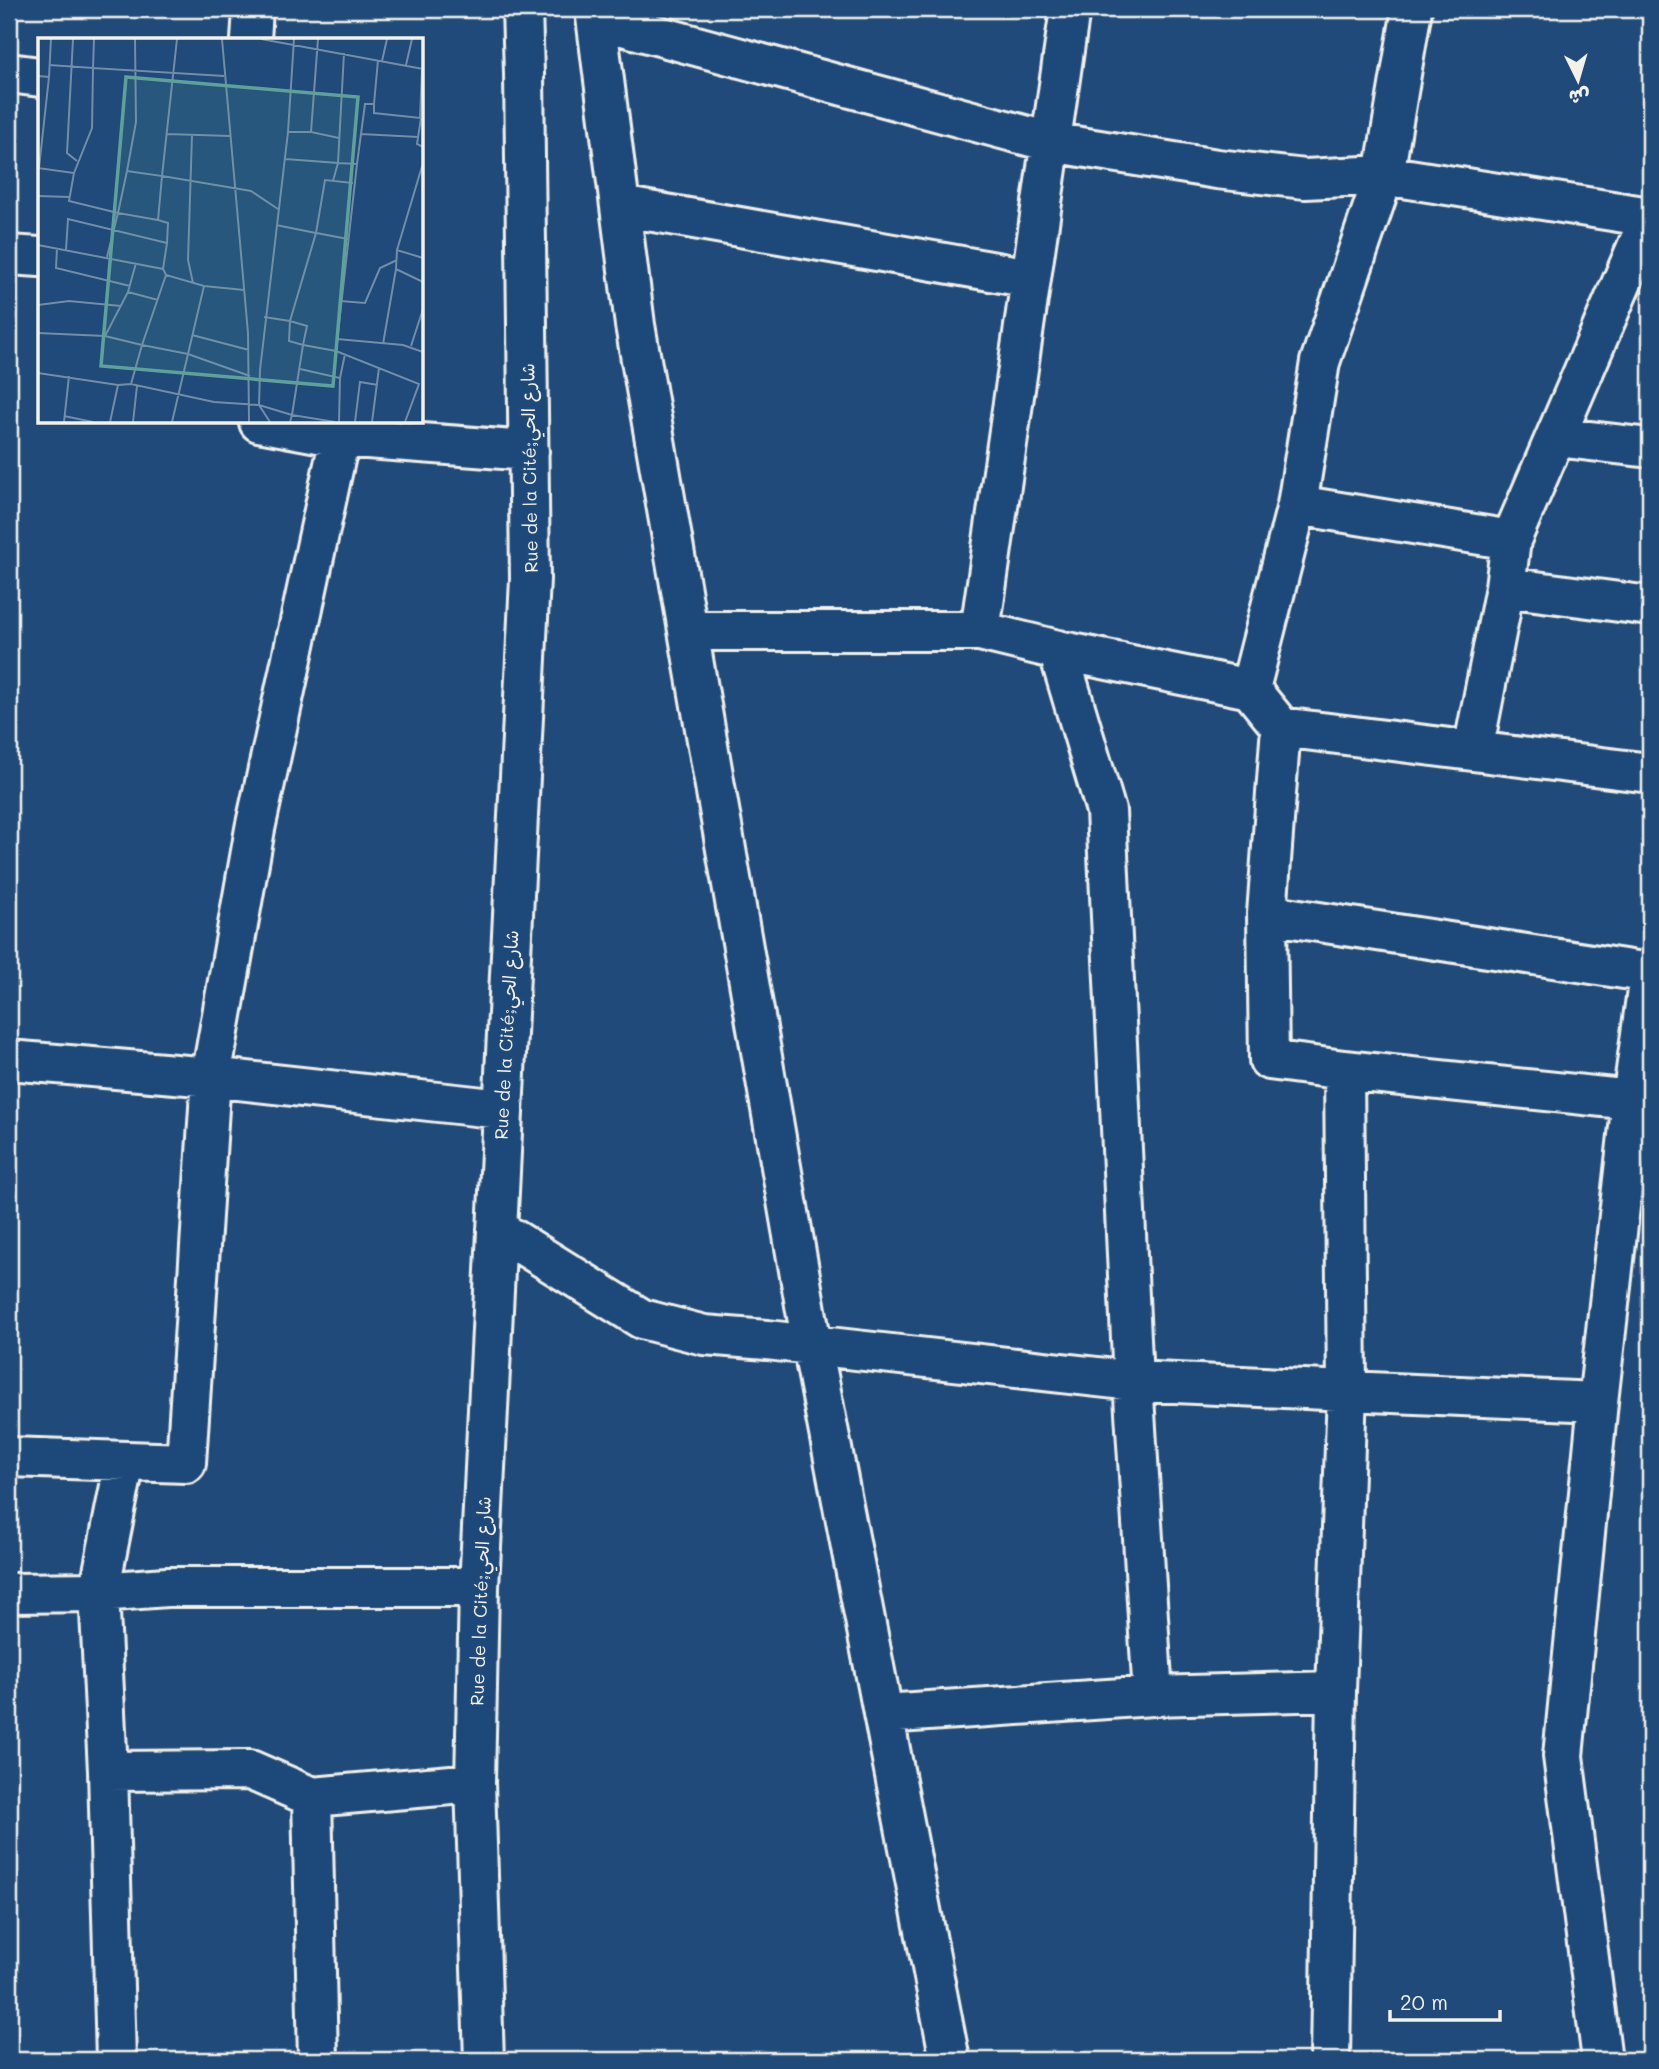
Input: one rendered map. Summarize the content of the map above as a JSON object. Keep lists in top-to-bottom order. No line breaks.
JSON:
{"streets":{"street":["Rue de la Cité;شارع الحي"]},"scale_bar":"20 m","north":"bottom"}
